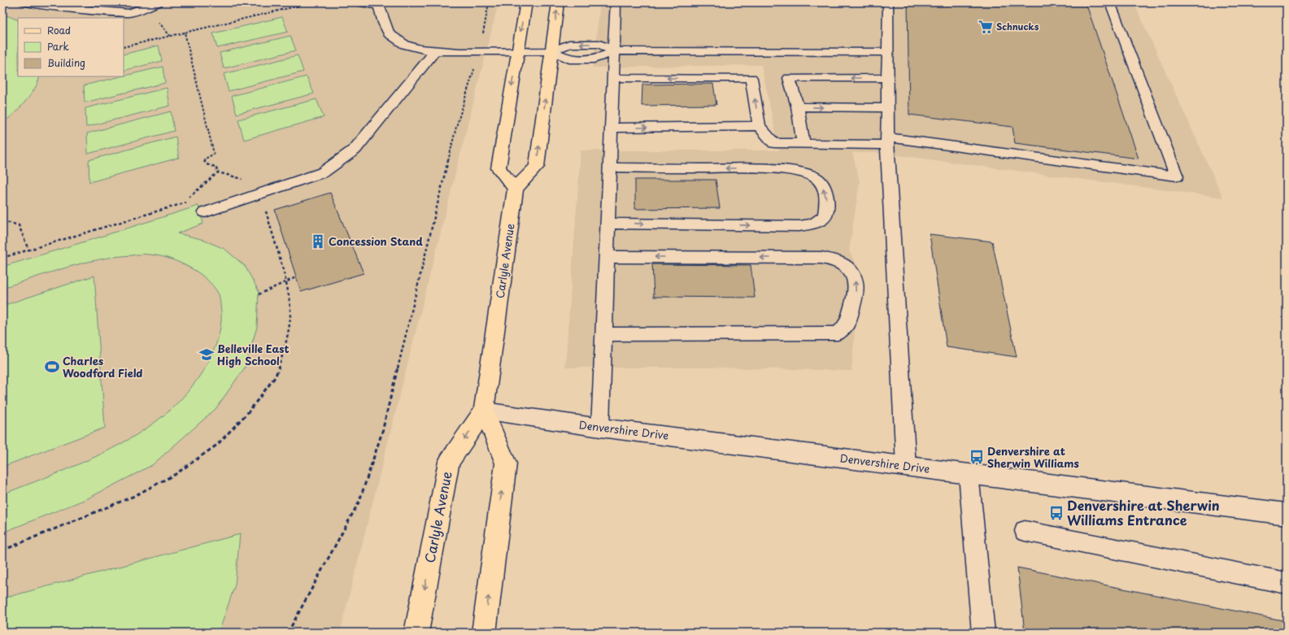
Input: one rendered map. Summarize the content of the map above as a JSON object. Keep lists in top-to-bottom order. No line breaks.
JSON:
{"streets":{"main road":["Carlyle Avenue"],"street":["Denvershire Drive"]},"crossings":[["Carlyle Avenue","Denvershire Drive"]],"places":{"supermarket":["Schnucks"],"building":["Concession Stand"],"school or university":["Belleville East High School"],"sports":["Charles Woodford Field"],"bus stop":["Denvershire at Sherwin Williams","Denvershire at Sherwin Williams Entrance"]},"legend":["Road","Park","Building"]}
